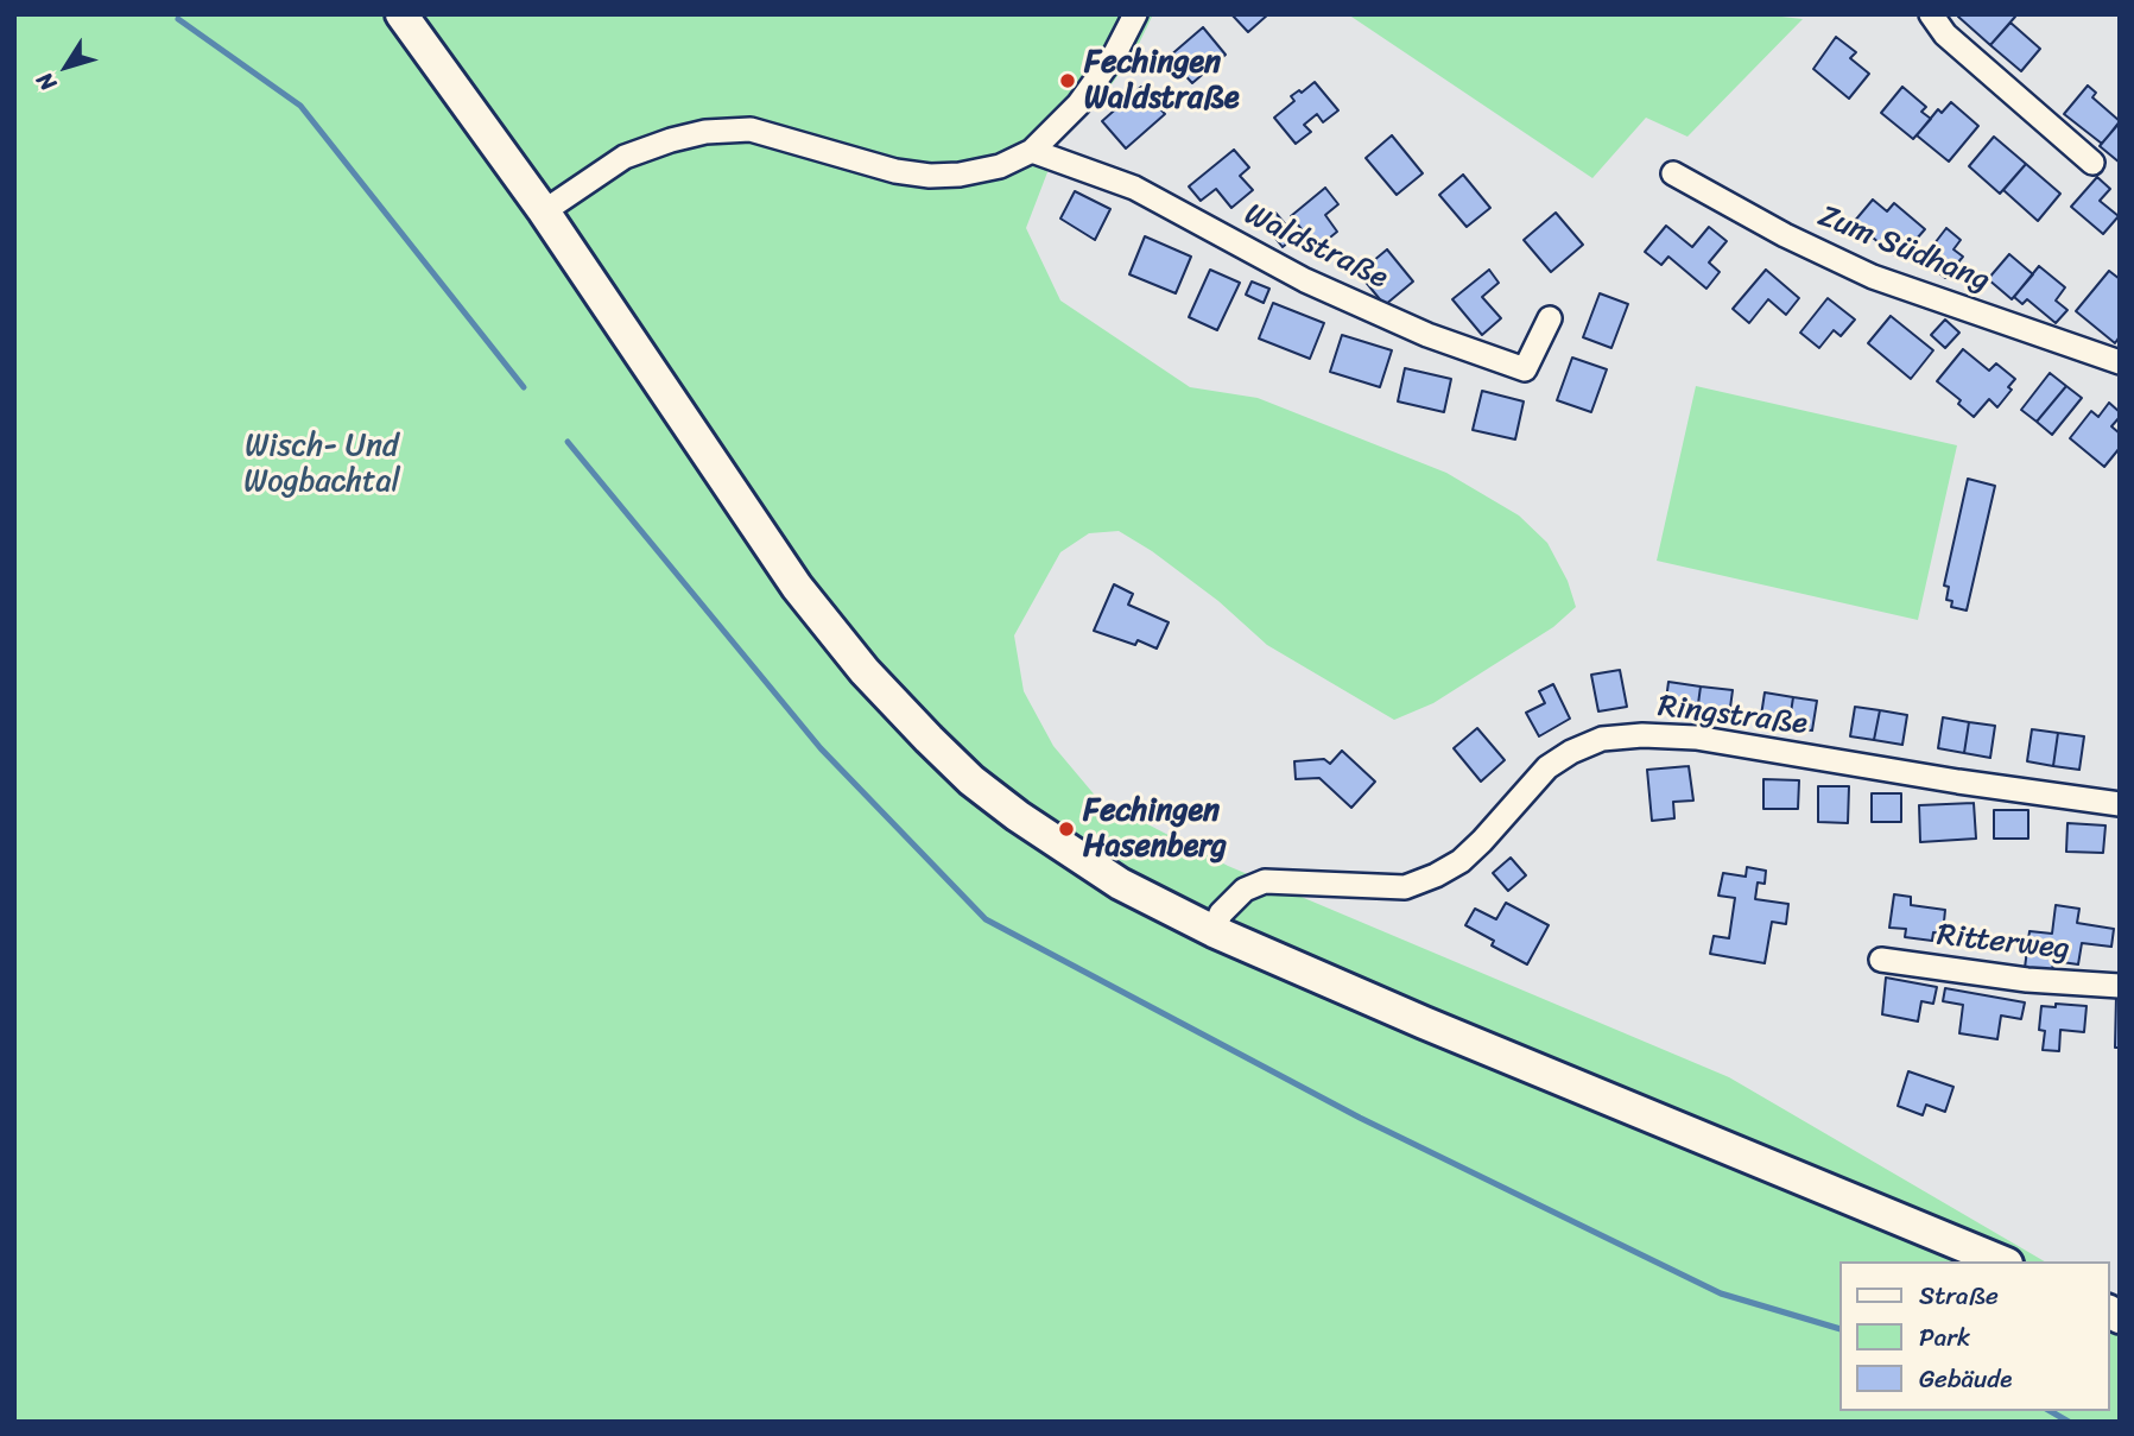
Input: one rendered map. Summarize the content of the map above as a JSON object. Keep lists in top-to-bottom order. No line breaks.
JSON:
{"streets":{"street":["Waldstraße","Zum Südhang","Ringstraße","Ritterweg"]},"parks":["Wisch- Und Wogbachtal"],"places":["Fechingen Waldstraße","Fechingen Hasenberg"],"legend":["Straße","Park","Gebäude"],"north":"bottom left"}
